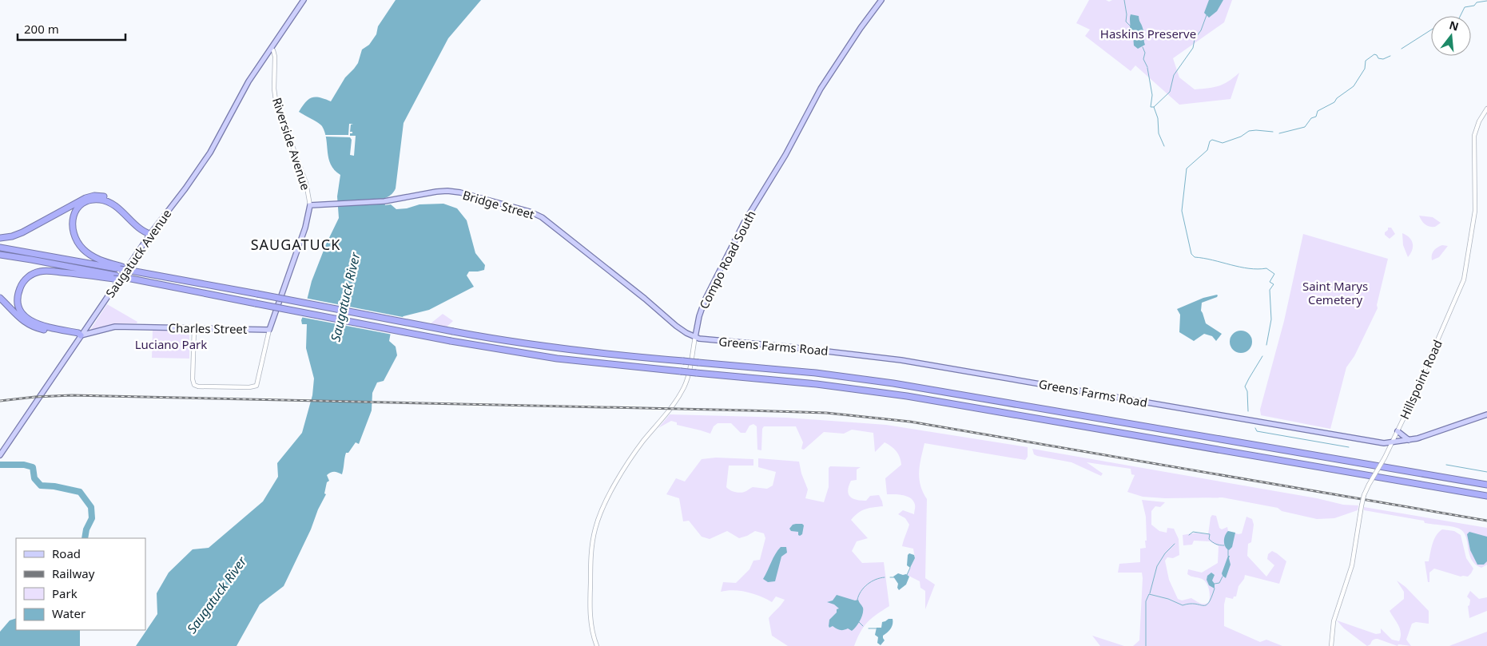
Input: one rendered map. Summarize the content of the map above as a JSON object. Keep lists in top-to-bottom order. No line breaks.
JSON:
{"streets":{"main road":["Riverside Avenue","Bridge Street","Saugatuck Avenue","Compo Road South","Charles Street","Greens Farms Road"],"street":["Hillspoint Road"]},"crossings":[["Riverside Avenue","Bridge Street"],["Riverside Avenue","Saugatuck Avenue"],["Riverside Avenue","Charles Street"],["Bridge Street","Compo Road South"],["Bridge Street","Greens Farms Road"],["Saugatuck Avenue","Charles Street"],["Compo Road South","Greens Farms Road"],["Greens Farms Road","Hillspoint Road"]],"districts":["SAUGATUCK"],"water":["Saugatuck River"],"parks":["Haskins Preserve","Saint Marys Cemetery","Luciano Park"],"legend":["Road","Railway","Park","Water"],"scale_bar":"200 m","north":"top"}
